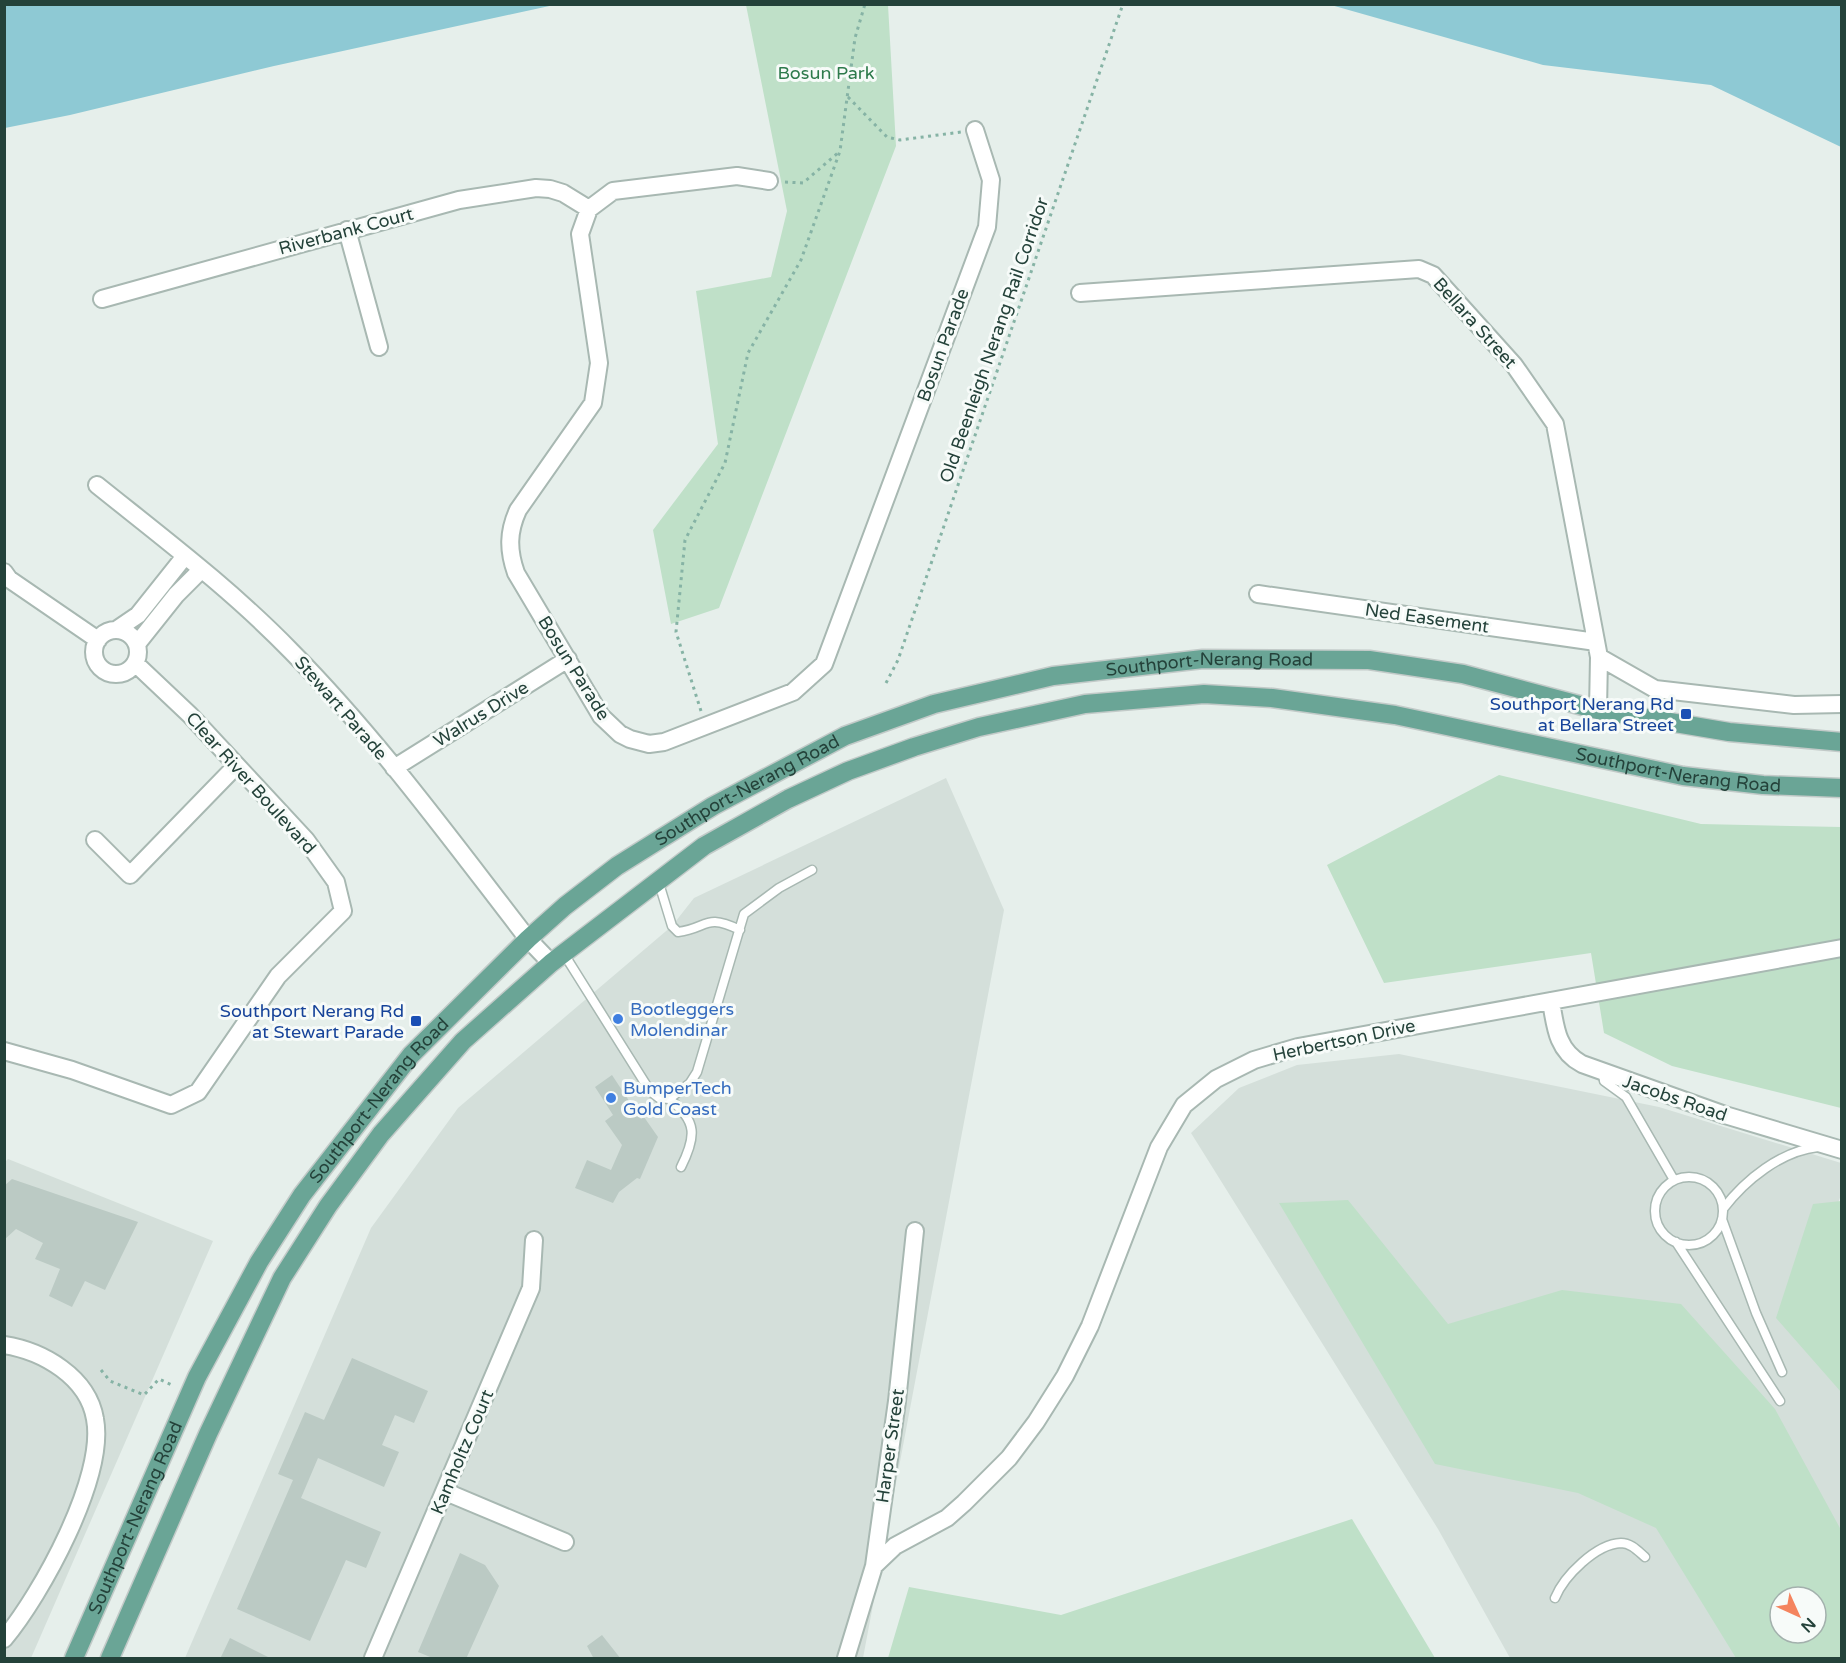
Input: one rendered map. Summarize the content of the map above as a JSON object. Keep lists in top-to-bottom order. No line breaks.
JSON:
{"streets":{"main road":["Southport-Nerang Road"],"street":["Riverbank Court","Bellara Street","Bosun Parade","Ned Easement","Stewart Parade","Walrus Drive","Clear River Boulevard","Herbertson Drive","Jacobs Road","Harper Street","Kamholtz Court"],"path":["Old Beenleigh Nerang Rail Corridor"]},"crossings":[["Riverbank Court","Bosun Parade"],["Bellara Street","Ned Easement"],["Bellara Street","Southport-Nerang Road"],["Bosun Parade","Walrus Drive"],["Southport-Nerang Road","Stewart Parade"],["Stewart Parade","Walrus Drive"],["Herbertson Drive","Jacobs Road"],["Herbertson Drive","Harper Street"]],"parks":["Bosun Park"],"places":{"transit":["Southport Nerang Rd at Bellara Street","Southport Nerang Rd at Stewart Parade"],"other":["Bootleggers Molendinar","BumperTech Gold Coast"]},"north":"bottom right"}
